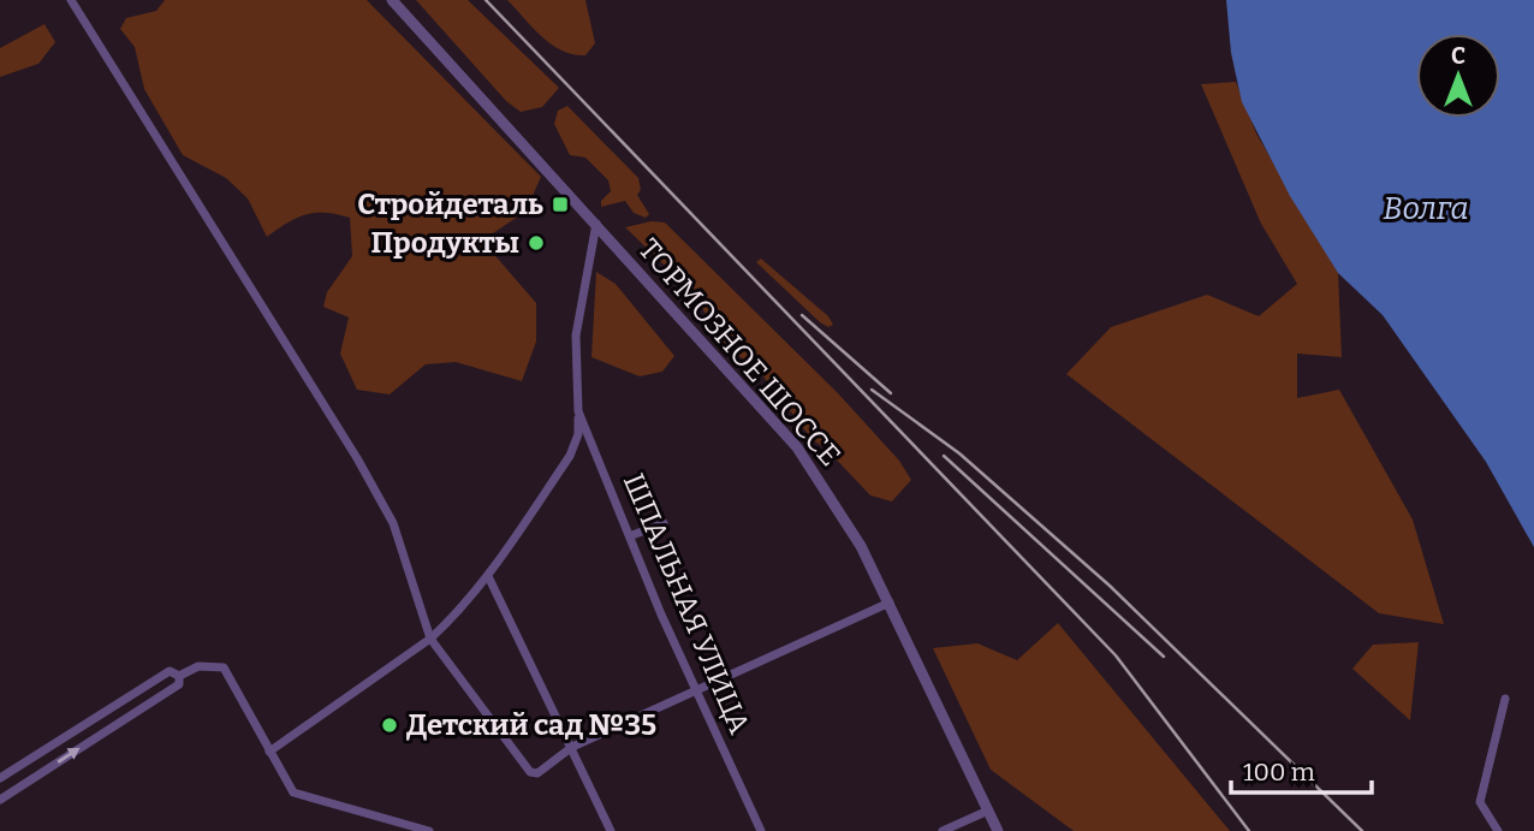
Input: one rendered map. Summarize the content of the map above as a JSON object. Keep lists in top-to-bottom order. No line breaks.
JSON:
{"streets":{"street":["ТОРМОЗНОЕ ШОССЕ","ШПАЛЬНАЯ УЛИЦА"]},"crossings":[["ТОРМОЗНОЕ ШОССЕ","ШПАЛЬНАЯ УЛИЦА"]],"water":["Волга"],"places":{"transit":["Стройдеталь"],"other":["Продукты","Детский сад №35"]},"scale_bar":"100 m","north":"top"}
